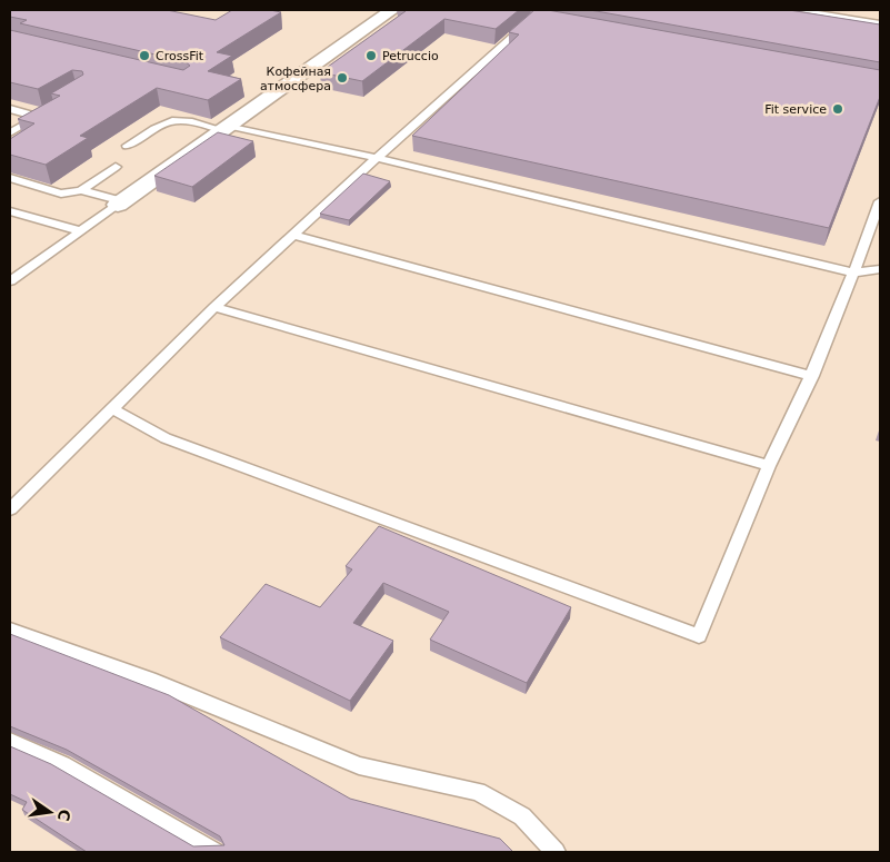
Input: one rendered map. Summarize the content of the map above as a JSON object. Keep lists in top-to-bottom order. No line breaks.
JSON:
{"places":["CrossFit","Petruccio","Кофейная атмосфера","Fit service"],"north":"right"}
